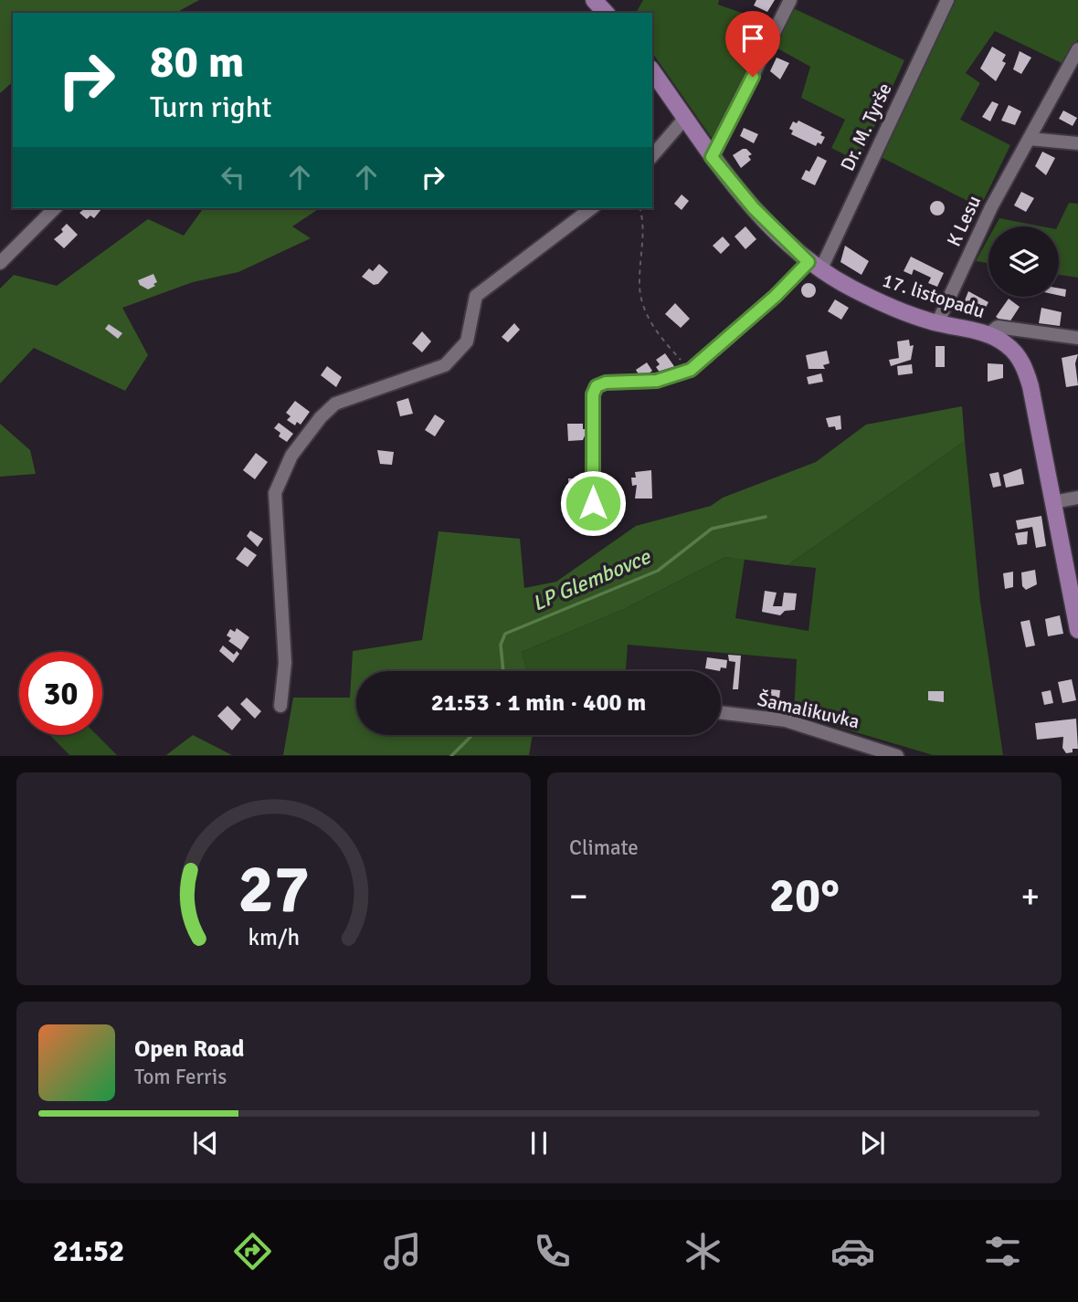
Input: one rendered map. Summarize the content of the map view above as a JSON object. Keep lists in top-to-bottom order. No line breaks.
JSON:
{"streets":{"main road":["17. listopadu"],"street":["Dr. M. Tyrše","K Lesu","Šamalikuvka"]},"crossings":[["Dr. M. Tyrše","17. listopadu"],["K Lesu","17. listopadu"]],"water":["LP Glembovce"],"page":{"turn":["80 m","Turn right"],"limit":"30","trip":"21:53 · 1 min · 400 m","tile":"Climate","heat":["−","20°","+"],"song":["Open Road","Tom Ferris"],"tabs":"21:52","gauge":["27","km/h"]}}
